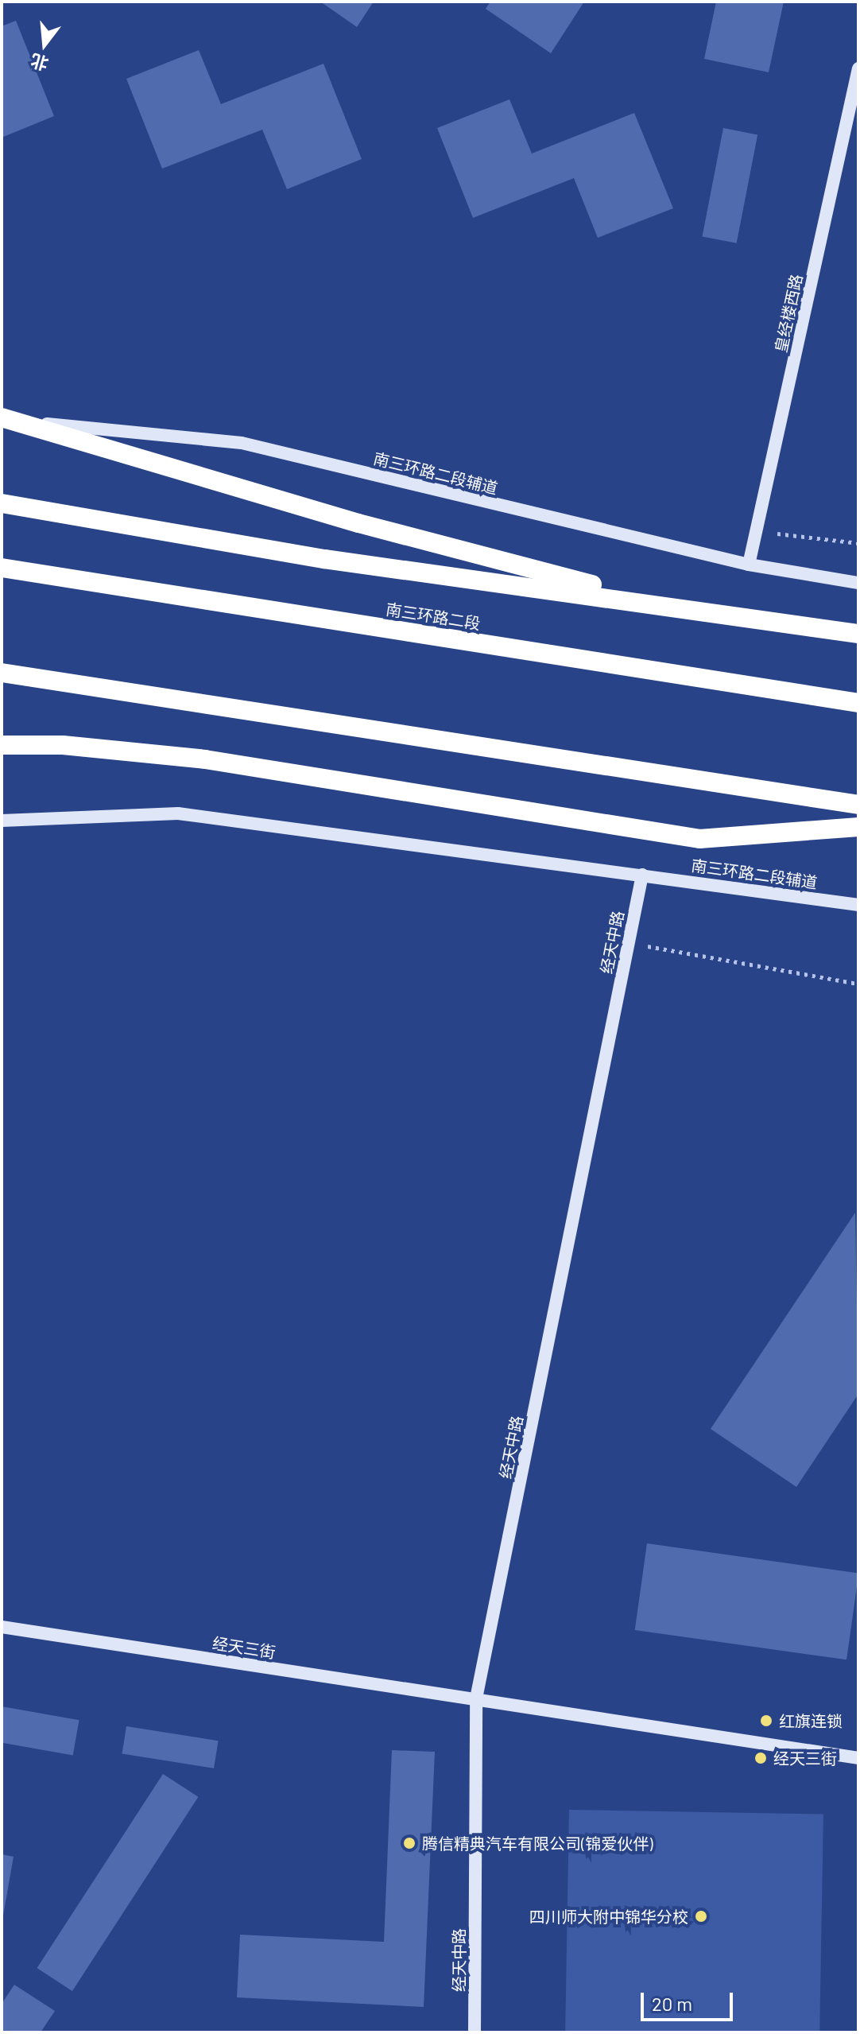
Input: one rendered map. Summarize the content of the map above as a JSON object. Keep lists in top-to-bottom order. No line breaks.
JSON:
{"streets":{"highway":["南三环路二段"],"street":["皇经楼西路","南三环路二段辅道","经天中路","经天三街"]},"crossings":[["皇经楼西路","南三环路二段辅道"],["南三环路二段辅道","经天中路"],["经天中路","经天三街"]],"places":["红旗连锁","经天三街","腾信精典汽车有限公司(锦爱伙伴)","四川师大附中锦华分校"],"scale_bar":"20 m","north":"bottom"}
